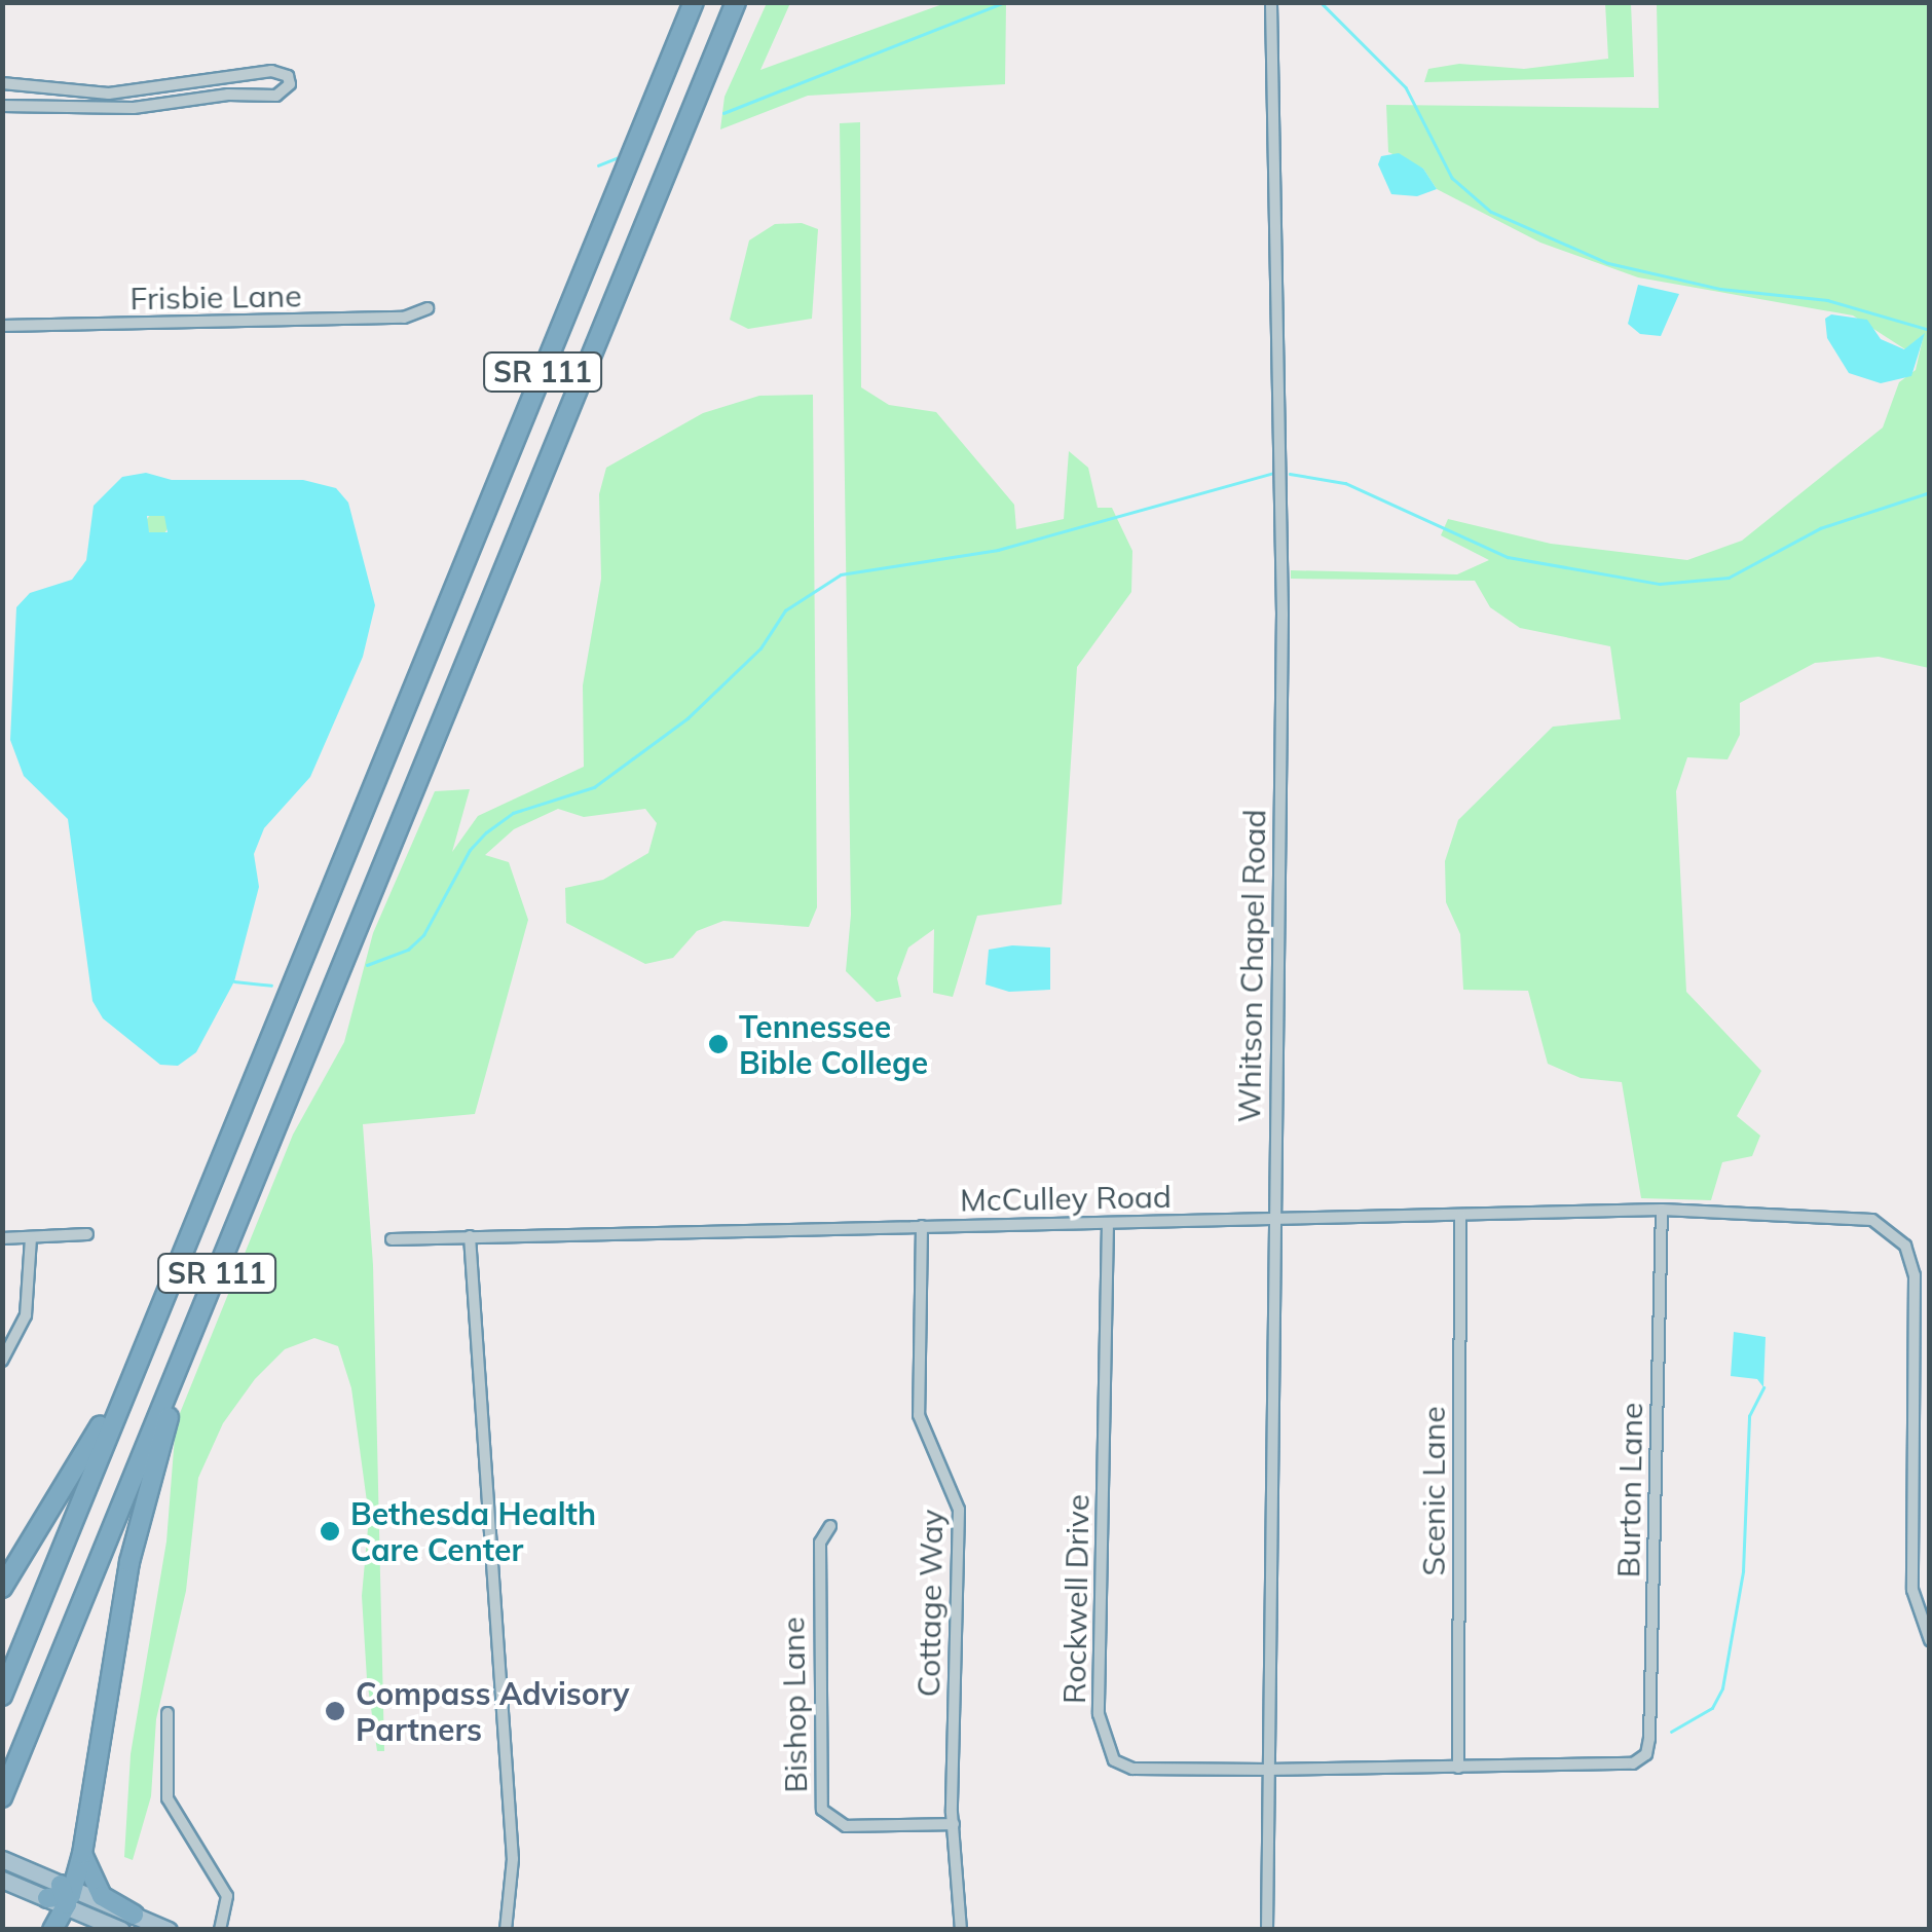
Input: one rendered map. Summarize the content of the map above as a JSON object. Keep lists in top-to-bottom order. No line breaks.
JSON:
{"streets":{"highway":["SR 111"],"street":["Frisbie Lane","Whitson Chapel Road","McCulley Road","Burton Lane","Scenic Lane","Rockwell Drive","Cottage Way","Bishop Lane"]},"crossings":[["Whitson Chapel Road","McCulley Road"],["Whitson Chapel Road","Rockwell Drive"],["McCulley Road","Burton Lane"],["McCulley Road","Scenic Lane"],["McCulley Road","Rockwell Drive"],["McCulley Road","Cottage Way"],["Burton Lane","Rockwell Drive"],["Scenic Lane","Rockwell Drive"],["Cottage Way","Bishop Lane"]],"places":["Tennessee Bible College","Bethesda Health Care Center","Compass Advisory Partners"]}
